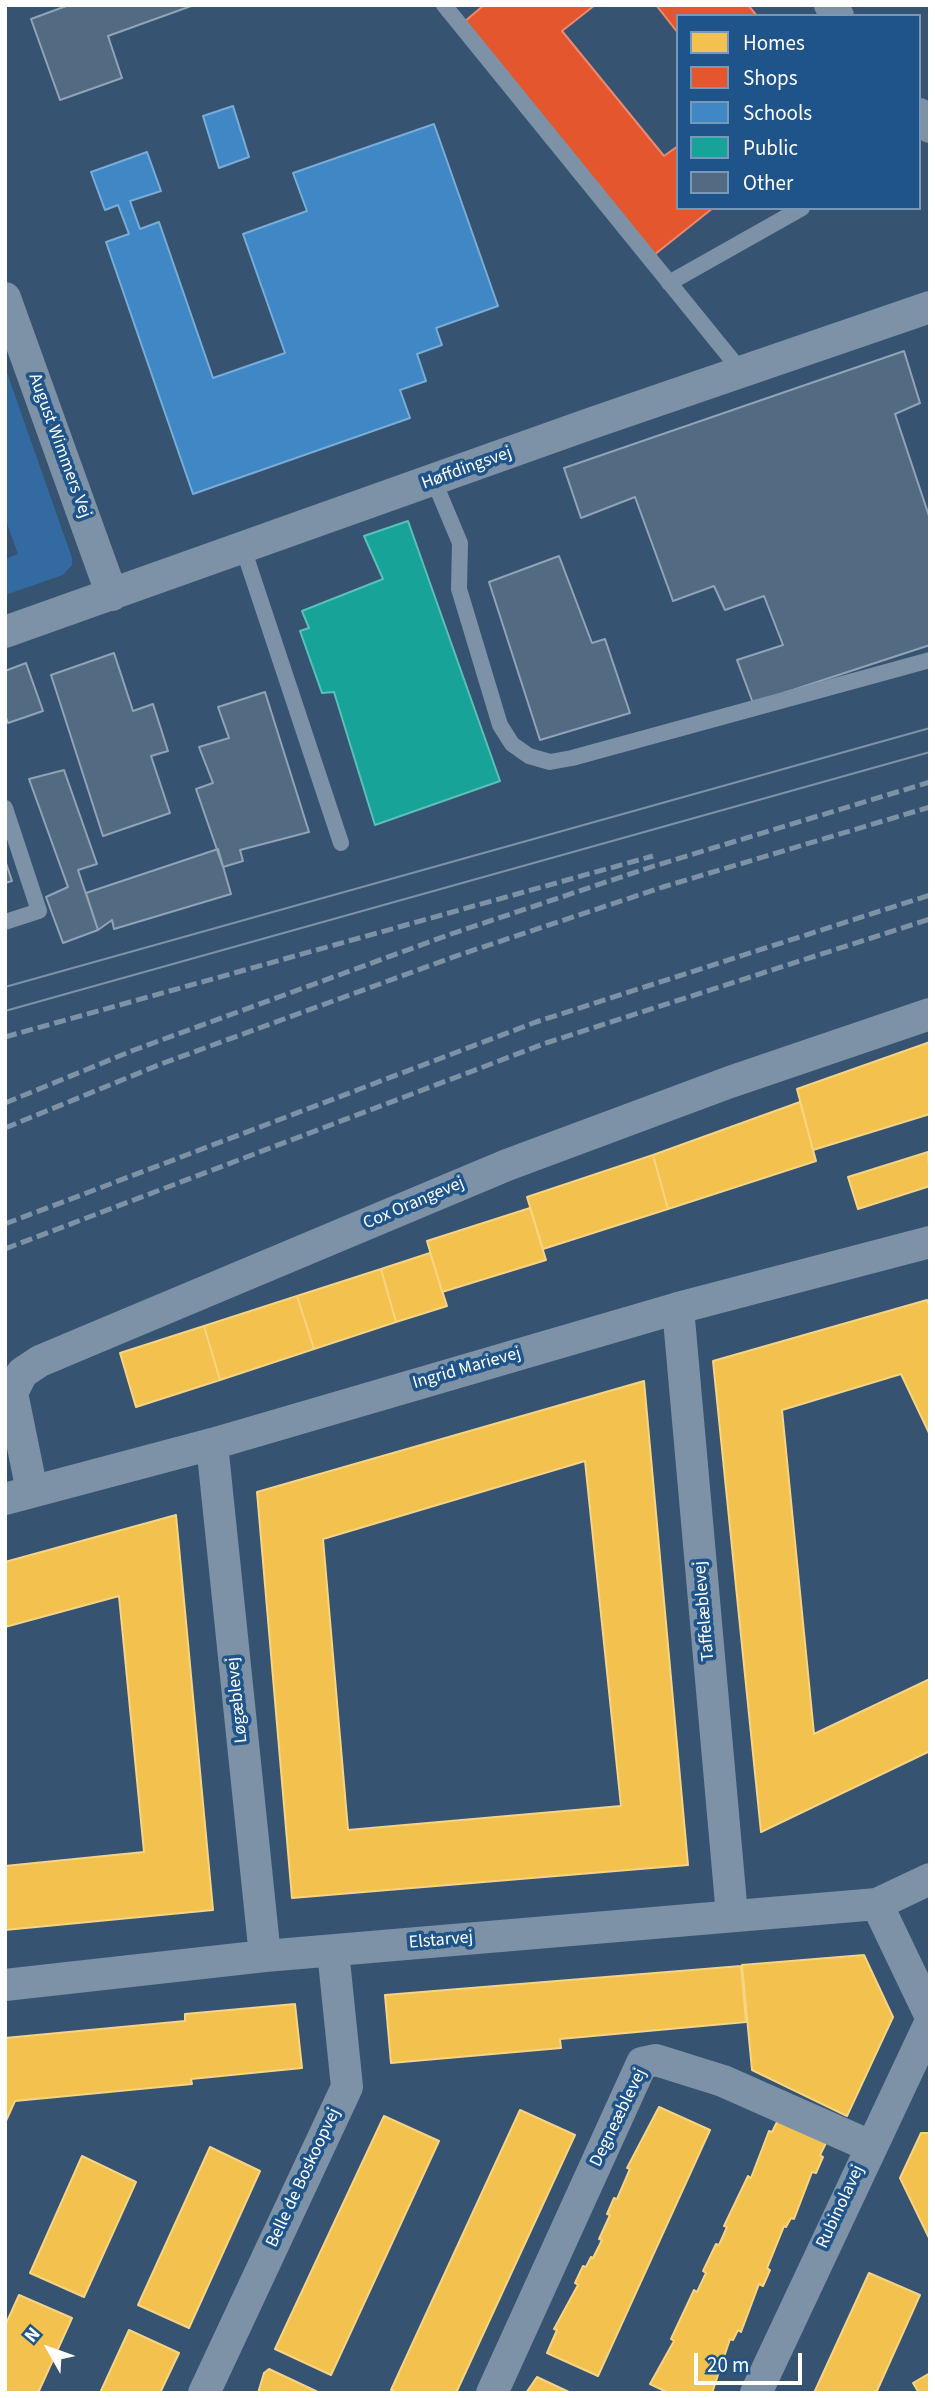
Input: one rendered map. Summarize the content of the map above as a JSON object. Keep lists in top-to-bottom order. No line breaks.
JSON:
{"streets":{"street":["August Wimmers Vej","Høffdingsvej","Cox Orangevej","Ingrid Marievej","Taffelæblevej","Løgæblevej","Elstarvej","Degneæblevej","Belle de Boskoopvej","Rubinolavej"]},"crossings":[["August Wimmers Vej","Høffdingsvej"],["Cox Orangevej","Ingrid Marievej"],["Ingrid Marievej","Taffelæblevej"],["Ingrid Marievej","Løgæblevej"],["Taffelæblevej","Elstarvej"],["Løgæblevej","Elstarvej"],["Elstarvej","Belle de Boskoopvej"],["Degneæblevej","Rubinolavej"]],"legend":["Homes","Shops","Schools","Public","Other"],"scale_bar":"20 m","north":"top left"}
